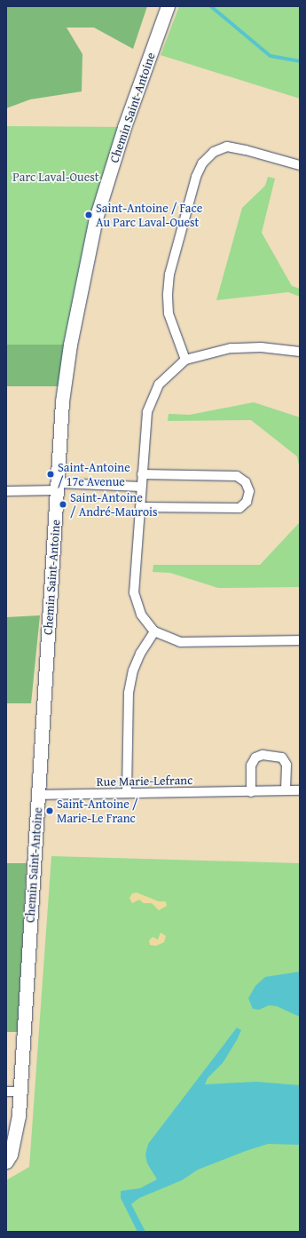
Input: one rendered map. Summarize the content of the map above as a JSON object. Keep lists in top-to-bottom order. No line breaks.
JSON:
{"streets":{"street":["Chemin Saint-Antoine","Rue Marie-Lefranc"]},"crossings":[["Chemin Saint-Antoine","Rue Marie-Lefranc"]],"parks":["Parc Laval-Ouest"],"places":["Saint-Antoine / Face Au Parc Laval-Ouest","Saint-Antoine / 17e Avenue","Saint-Antoine / André-Maurois","Saint-Antoine / Marie-Le Franc"]}
